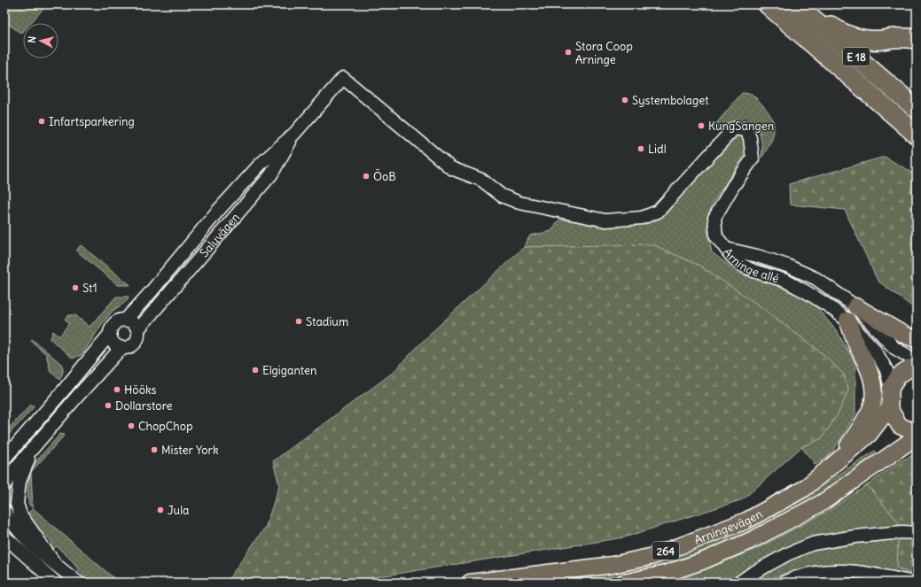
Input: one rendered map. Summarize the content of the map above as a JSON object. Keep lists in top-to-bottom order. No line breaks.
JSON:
{"streets":{"highway":["E 18"],"main road":["Arningevägen","264"],"street":["Saluvägen","Arninge allé"]},"crossings":[["Saluvägen","Arninge allé"]],"places":["Stora Coop Arninge","Systembolaget","Infartsparkering","KungSängen","Lidl","ÖoB","St1","Stadium","Elgiganten","Hööks","Dollarstore","ChopChop","Mister York","Jula"],"north":"left"}
